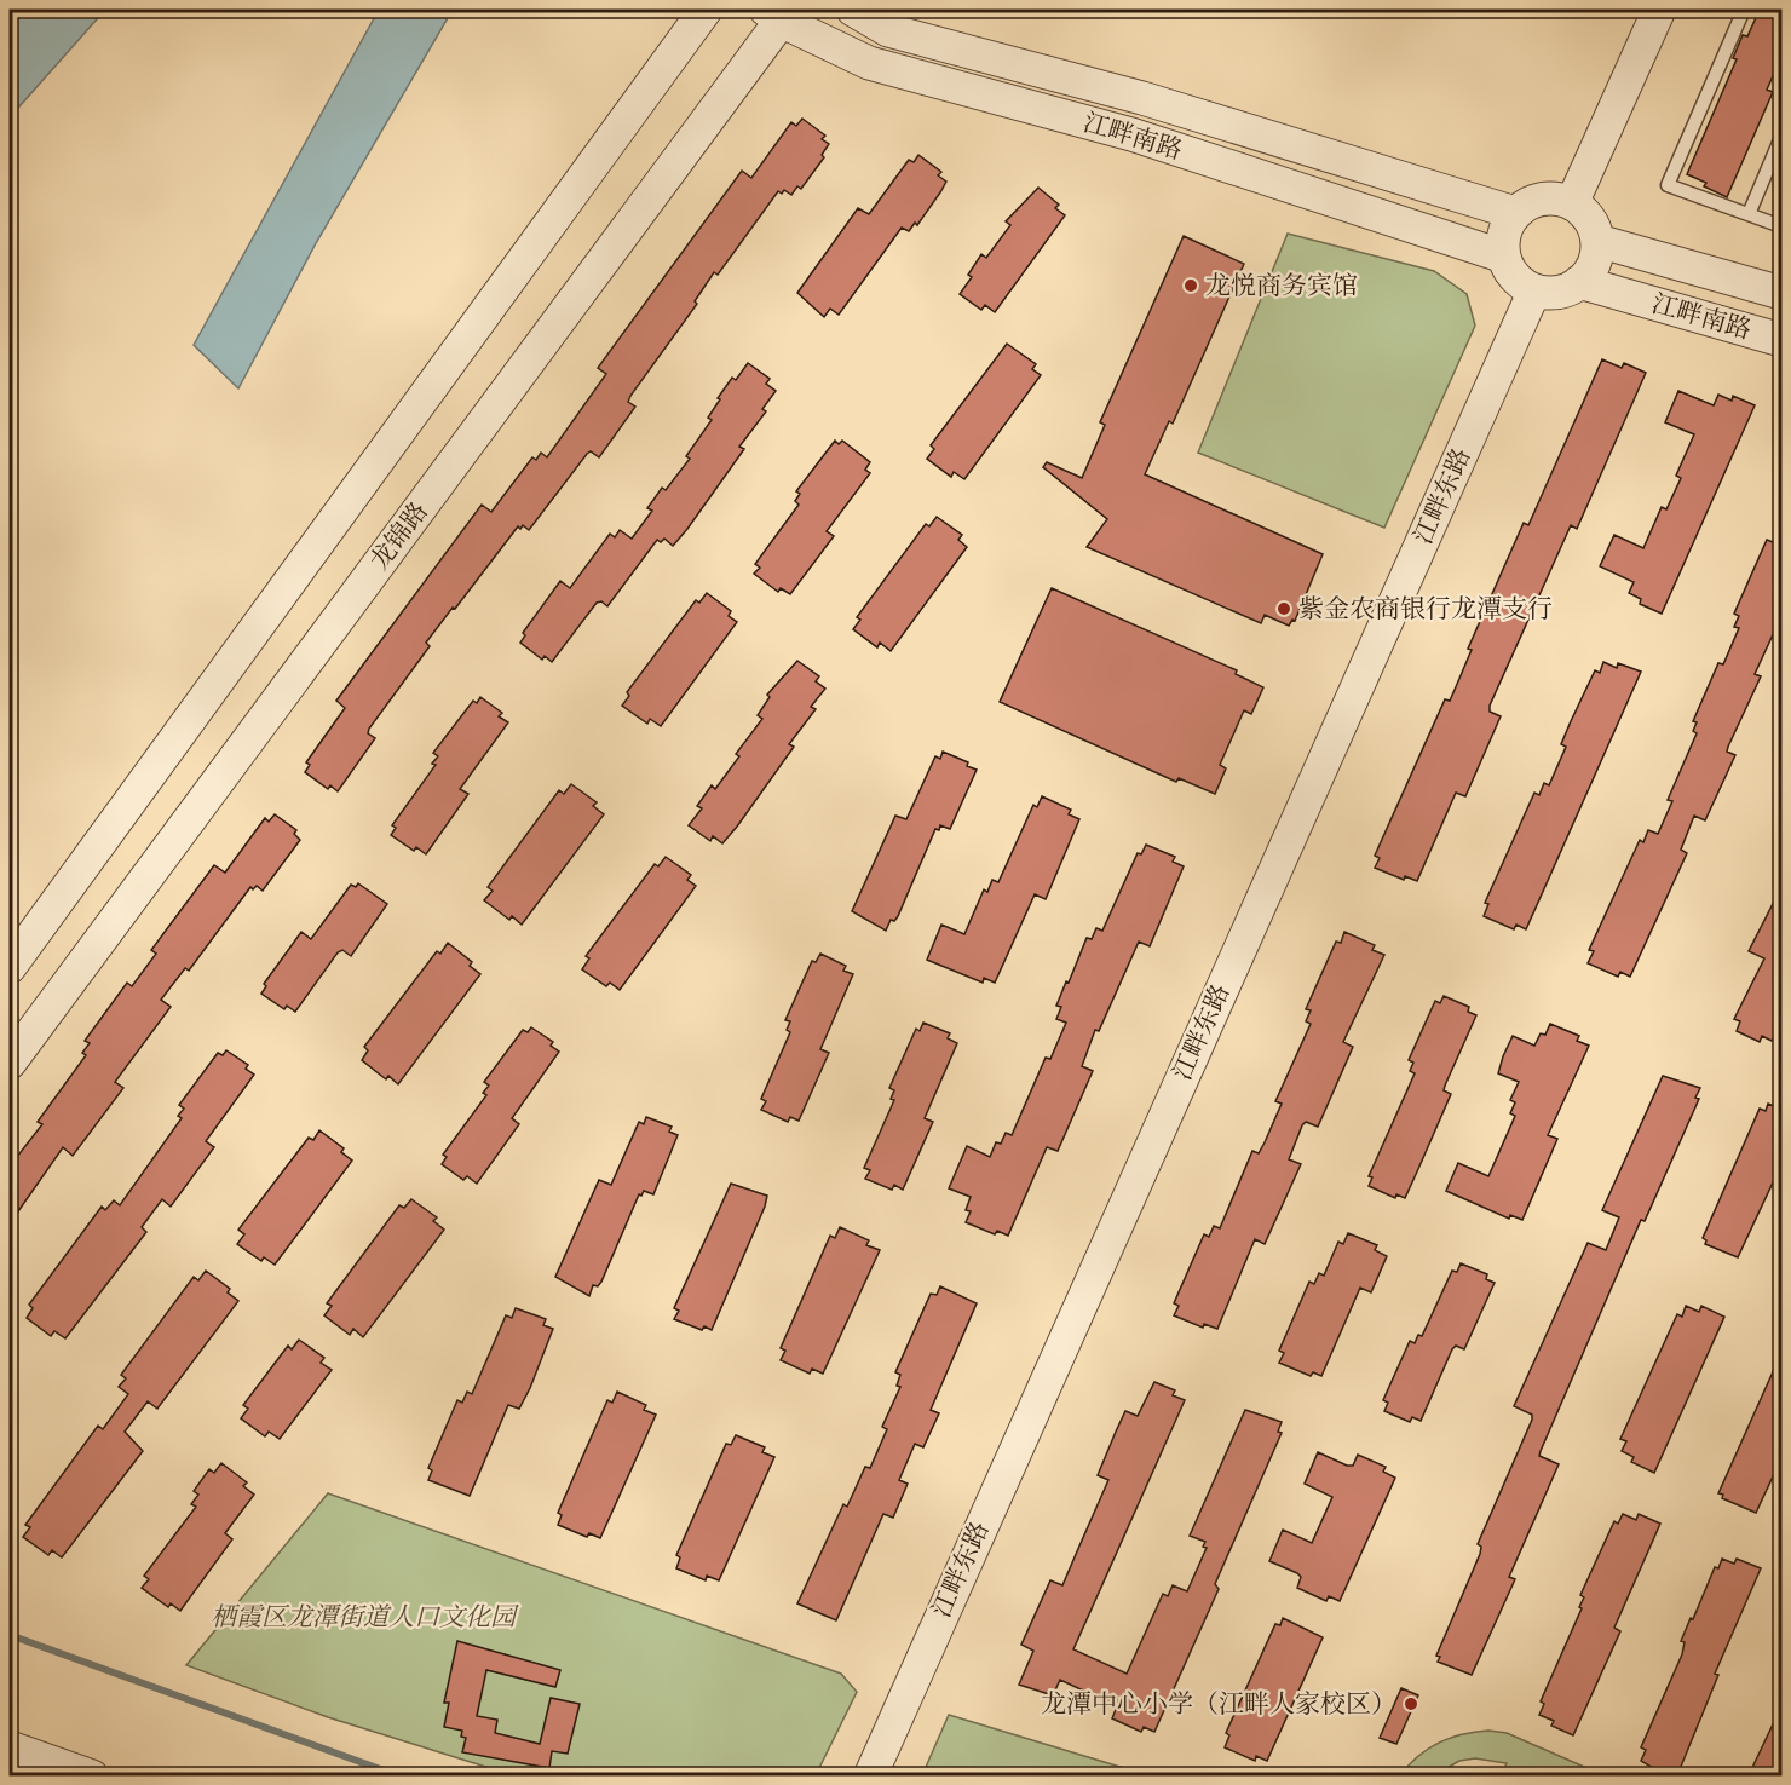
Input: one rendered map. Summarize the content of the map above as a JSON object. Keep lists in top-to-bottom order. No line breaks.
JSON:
{"streets":{"street":["江畔南路","江畔东路","龙锦路"]},"crossings":[["江畔南路","江畔东路"],["江畔南路","龙锦路"]],"parks":["栖霞区龙潭街道人口文化园"],"places":["龙悦商务宾馆","紫金农商银行龙潭支行","龙潭中心小学（江畔人家校区）"]}
